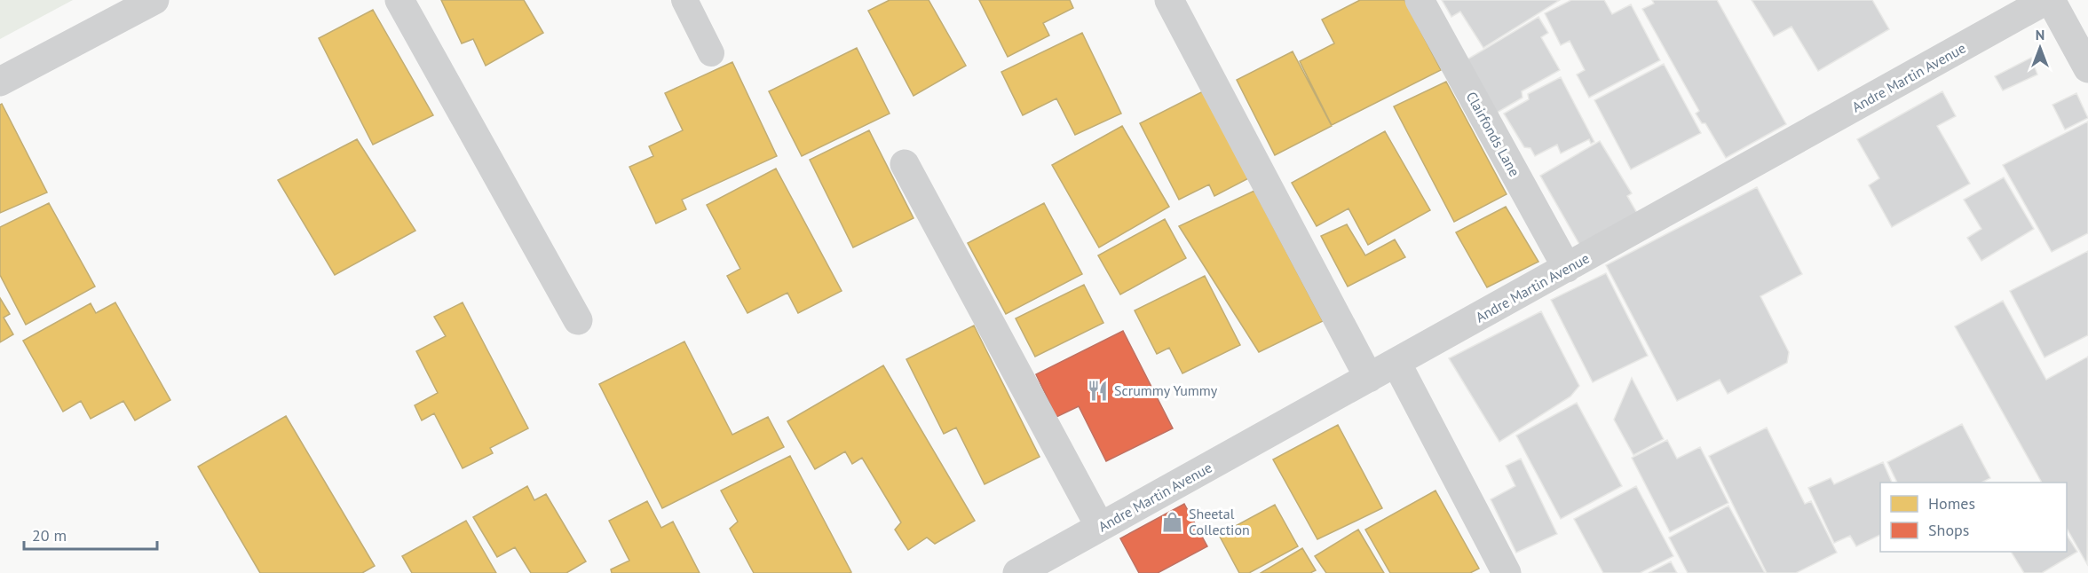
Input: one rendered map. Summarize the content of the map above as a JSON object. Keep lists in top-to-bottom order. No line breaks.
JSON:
{"streets":{"street":["Andre Martin Avenue","Clairfonds Lane"]},"crossings":[["Andre Martin Avenue","Clairfonds Lane"]],"places":{"restaurant":["Scrummy Yummy"],"shop":["Sheetal Collection"]},"legend":["Homes","Shops"],"scale_bar":"20 m","north":"top"}
